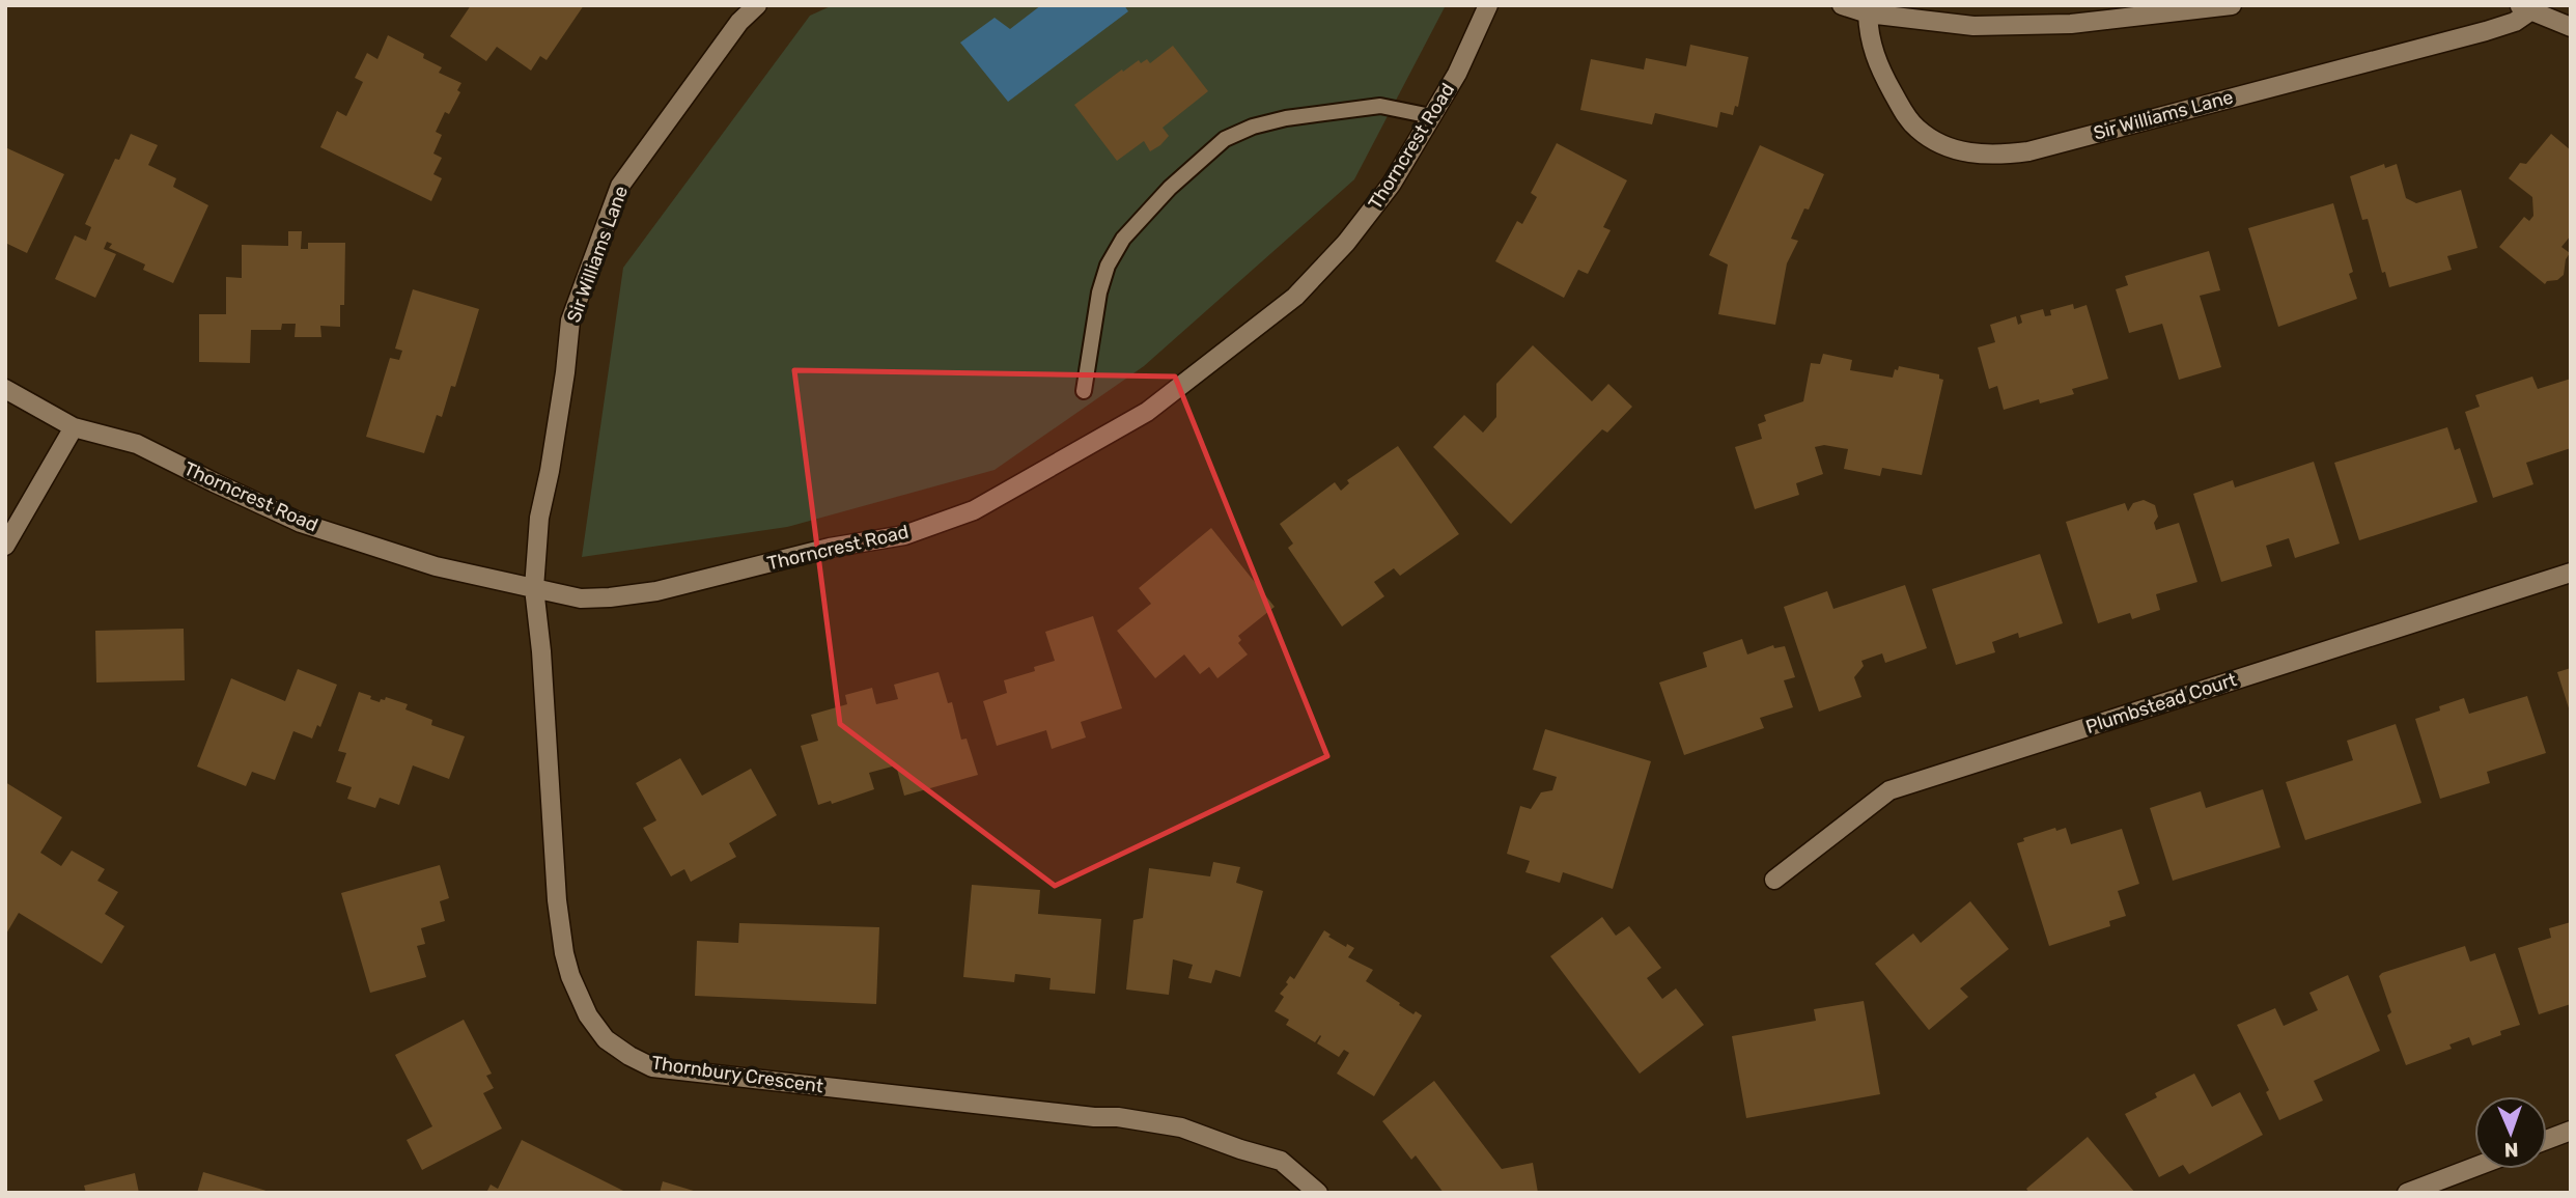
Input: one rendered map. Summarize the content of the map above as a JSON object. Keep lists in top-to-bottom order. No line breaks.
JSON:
{"streets":{"street":["Sir Williams Lane","Thorncrest Road","Plumbstead Court","Thornbury Crescent"]},"crossings":[["Sir Williams Lane","Thorncrest Road"],["Sir Williams Lane","Thornbury Crescent"],["Thorncrest Road","Thornbury Crescent"]],"north":"bottom"}
